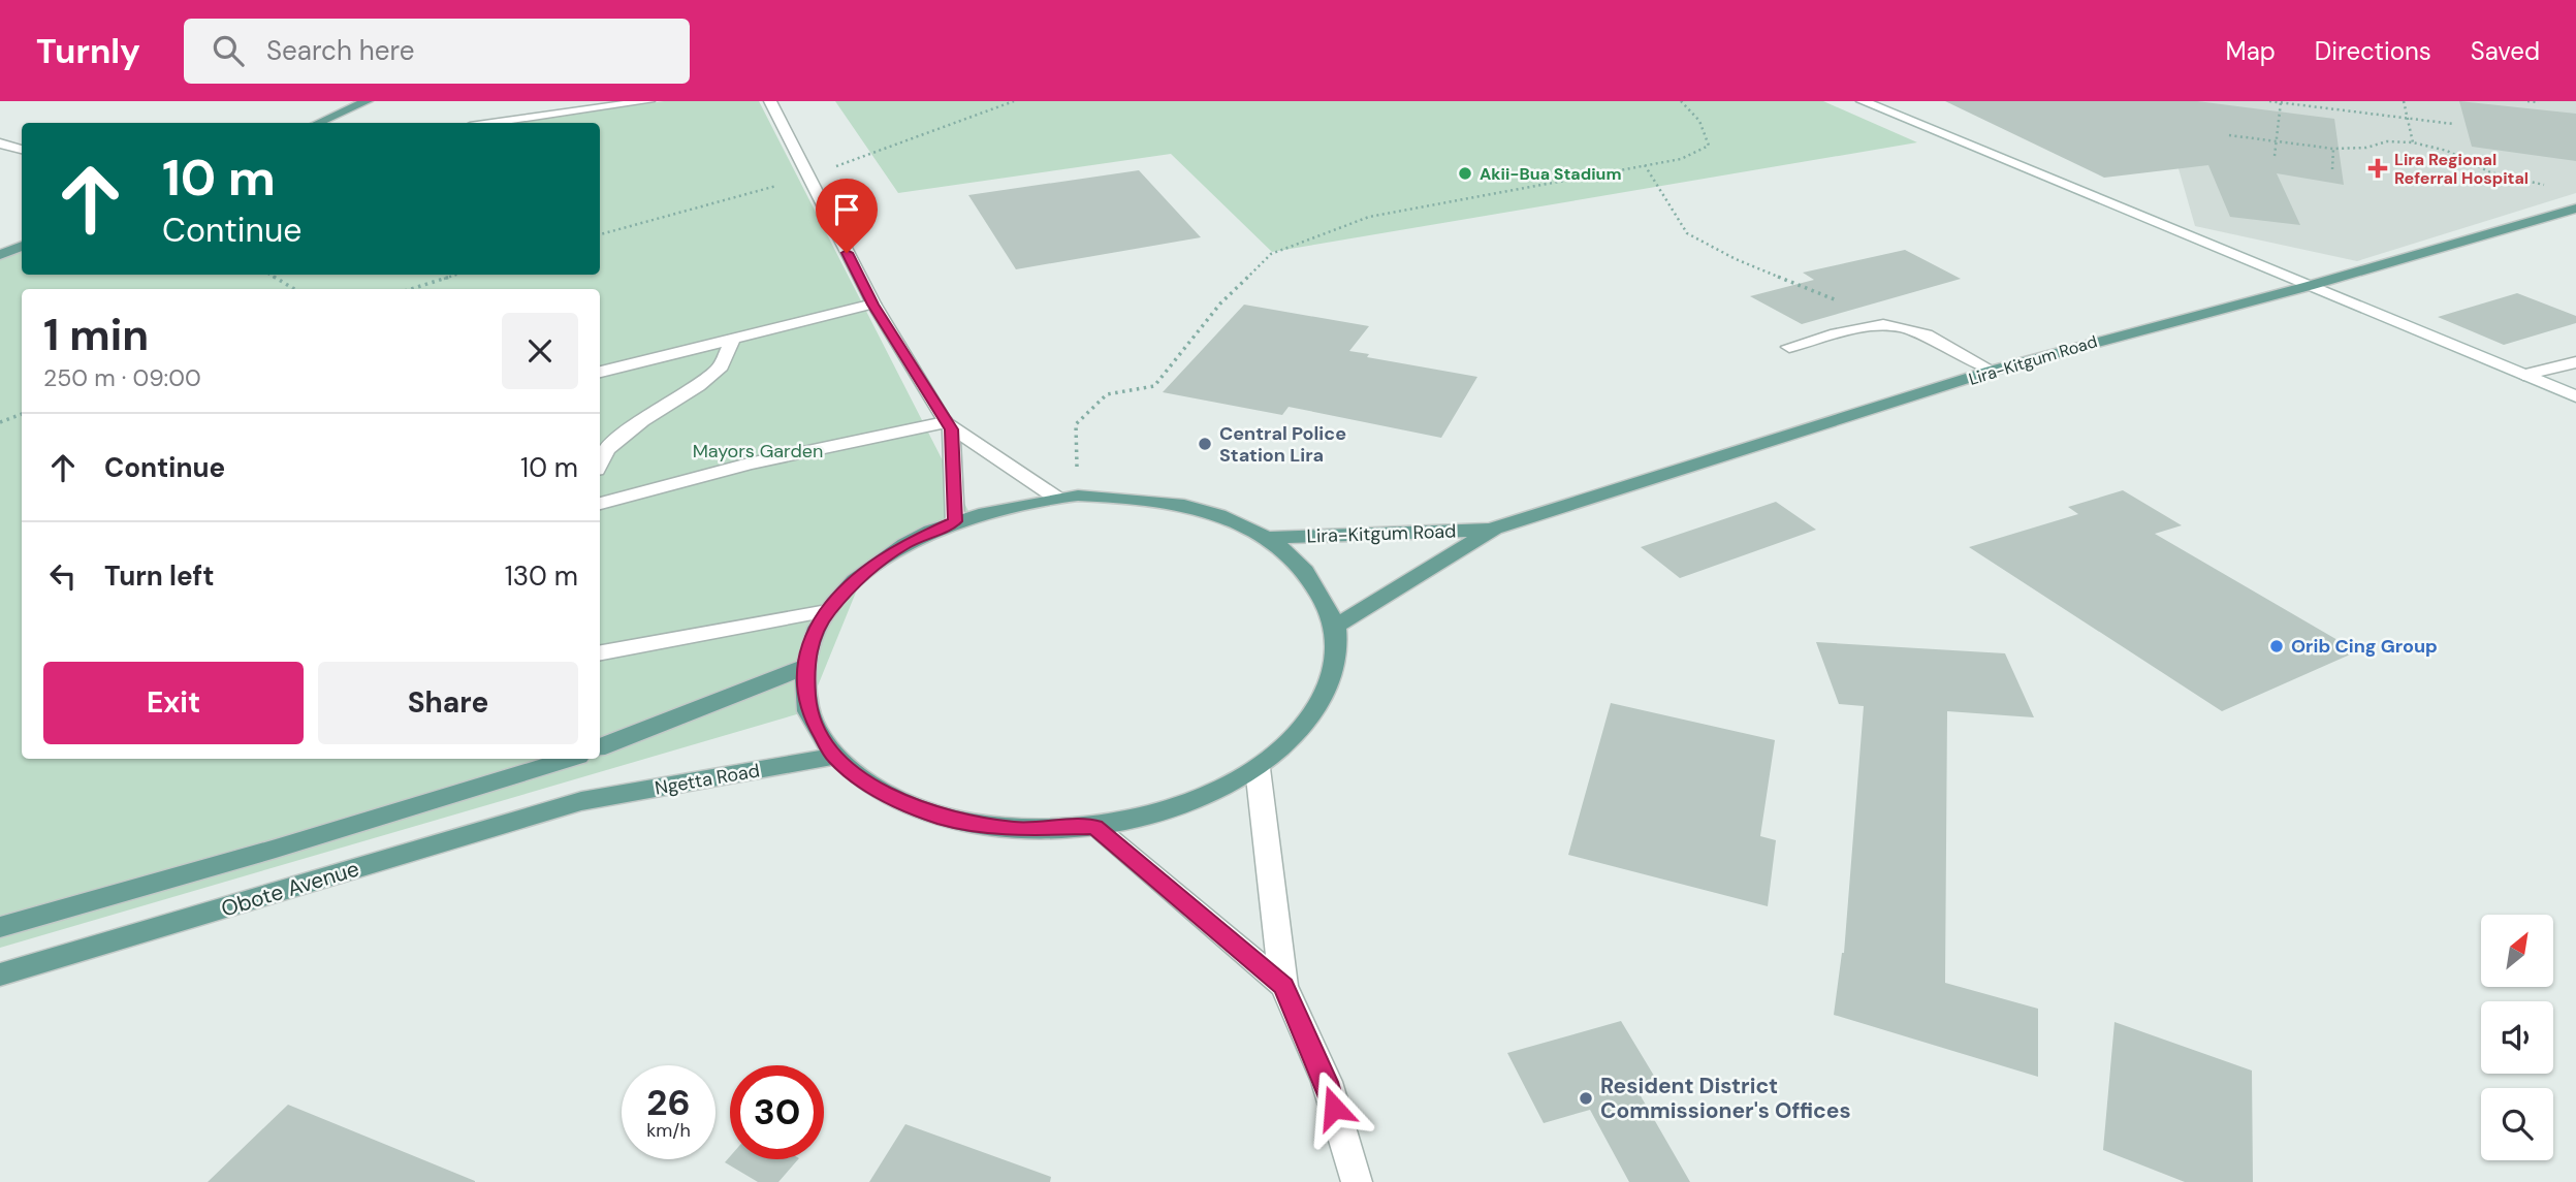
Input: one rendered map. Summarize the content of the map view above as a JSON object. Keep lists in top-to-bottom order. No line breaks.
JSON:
{"streets":{"main road":["Lira-Kitgum Road","Ngetta Road","Obote Avenue"]},"crossings":[["Ngetta Road","Obote Avenue"]],"parks":["Mayors Garden"],"places":{"health":["Lira Regional Referral Hospital"],"other":["Akii-Bua Stadium","Central Police Station Lira","Orib Cing Group","Resident District Commissioner's Offices"]},"north":"top right","page":{"header":"Turnly","search":"Search here","nav":["Map","Directions","Saved"],"turn":["10 m","Continue"],"heading":["1 min","250 m · 09:00"],"list":[{"name":"Continue","value":"10 m"},{"name":"Turn left","value":"130 m"}],"buttons":["Exit","Share"],"speed":"26 km/h","limit":"30"}}
